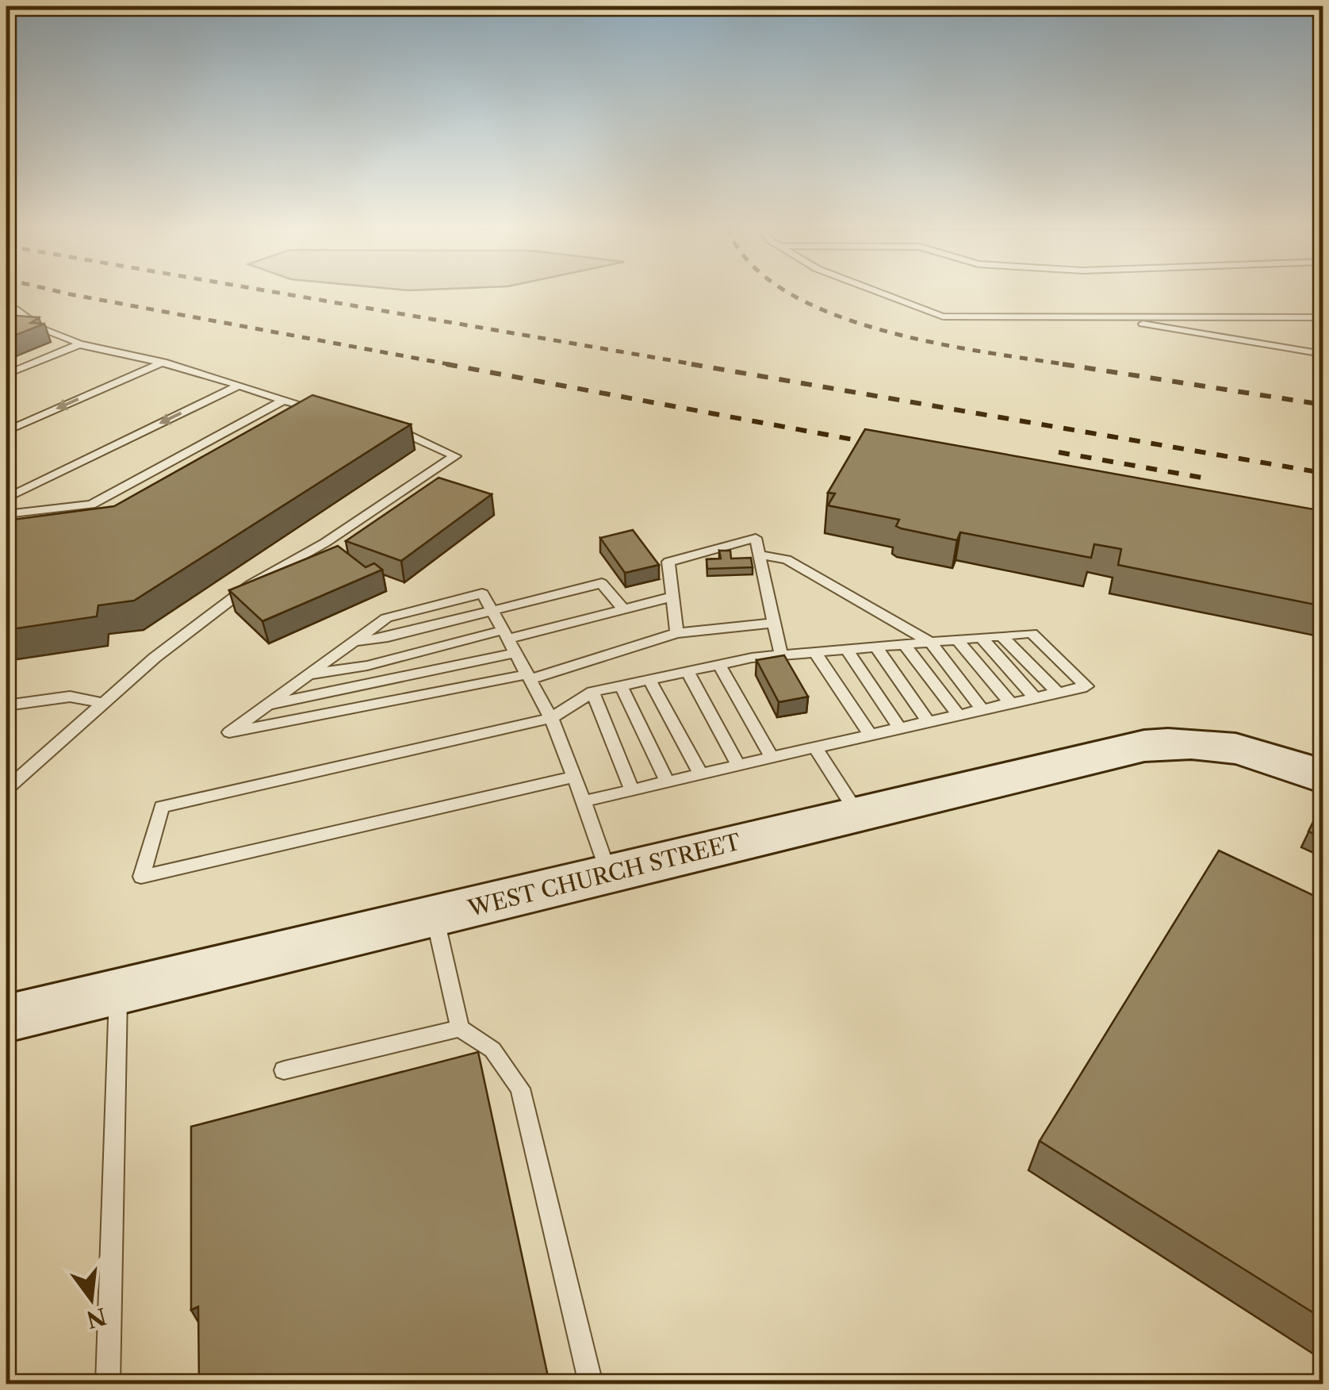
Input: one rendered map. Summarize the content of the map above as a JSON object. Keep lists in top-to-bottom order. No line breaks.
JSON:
{"streets":{"street":["WEST CHURCH STREET"]},"north":"bottom"}
